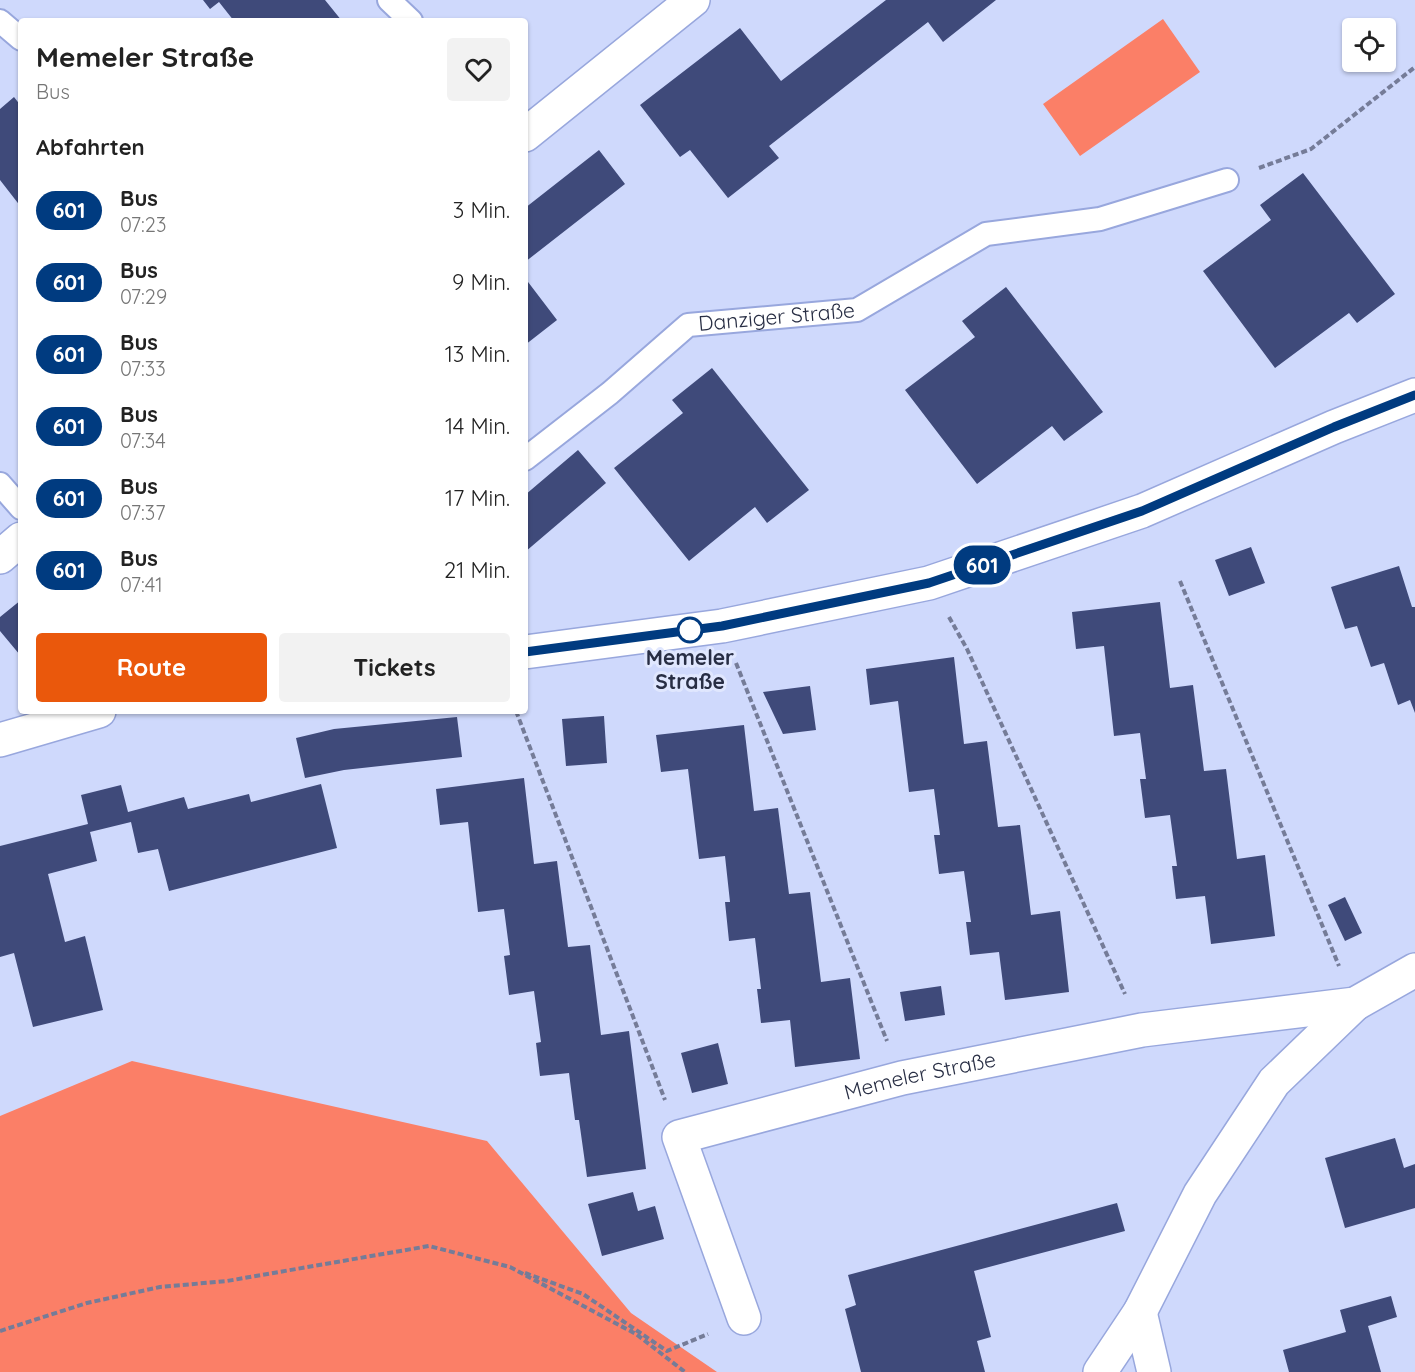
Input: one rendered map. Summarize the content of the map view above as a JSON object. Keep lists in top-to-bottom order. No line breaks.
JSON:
{"streets":{"street":["Memeler Straße"],"lane":["Danziger Straße"]},"places":["Memeler Straße"],"lines":["bus line 601"],"page":{"on_map":"601","heading":[["Memeler Straße","Bus"],"Abfahrten"],"list":[{"mark":"601","name":"Bus","note":"07:23","value":"3 Min."},{"mark":"601","name":"Bus","note":"07:29","value":"9 Min."},{"mark":"601","name":"Bus","note":"07:33","value":"13 Min."},{"mark":"601","name":"Bus","note":"07:34","value":"14 Min."},{"mark":"601","name":"Bus","note":"07:37","value":"17 Min."},{"mark":"601","name":"Bus","note":"07:41","value":"21 Min."}],"buttons":["Route","Tickets"]}}
